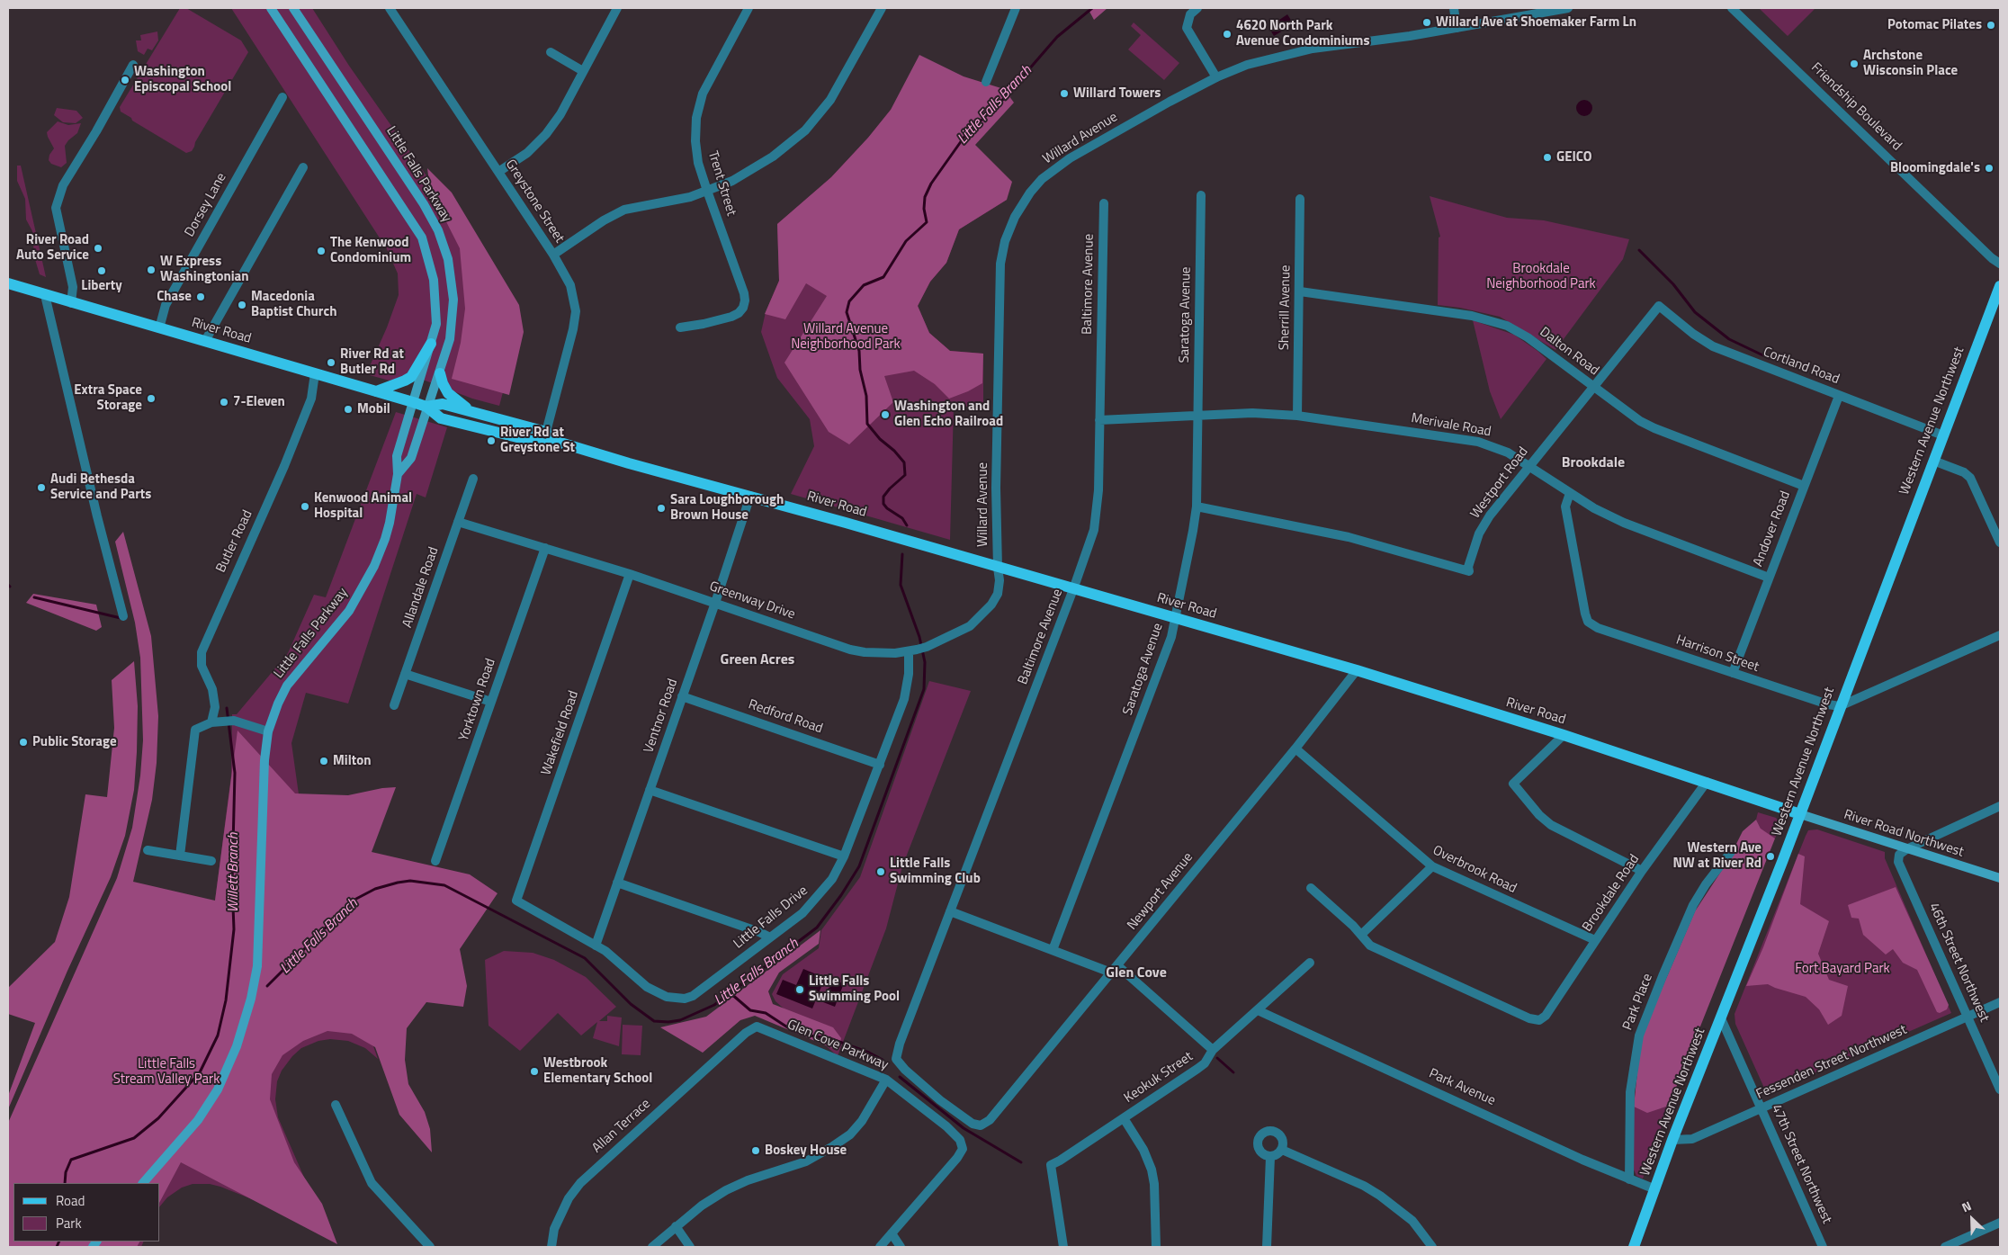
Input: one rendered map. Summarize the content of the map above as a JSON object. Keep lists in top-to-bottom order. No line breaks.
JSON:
{"streets":{"main road":["Little Falls Parkway","River Road","Western Avenue Northwest","River Road Northwest"],"street":["Friendship Boulevard","Willard Avenue","Trent Street","Greystone Street","Dorsey Lane","Baltimore Avenue","Sherrill Avenue","Saratoga Avenue","Dalton Road","Cortland Road","Merivale Road","Westport Road","Andover Road","Butler Road","Allandale Road","Greenway Drive","Harrison Street","Yorktown Road","Ventnor Road","Redford Road","Wakefield Road","Overbrook Road","Newport Avenue","Brookdale Road","Little Falls Drive","46th Street Northwest","Park Place","Glen Cove Parkway","Fessenden Street Northwest","Keokuk Street","Park Avenue","Allan Terrace","47th Street Northwest"]},"crossings":[["Willard Avenue","River Road"],["Willard Avenue","Greenway Drive"],["Little Falls Parkway","River Road"],["Greystone Street","River Road"],["Dorsey Lane","River Road"],["Baltimore Avenue","River Road"],["Baltimore Avenue","Merivale Road"],["Baltimore Avenue","Glen Cove Parkway"],["Sherrill Avenue","Dalton Road"],["Sherrill Avenue","Merivale Road"],["Saratoga Avenue","River Road"],["Saratoga Avenue","Merivale Road"],["Saratoga Avenue","Westport Road"],["River Road","Western Avenue Northwest"],["River Road","Butler Road"],["River Road","Greenway Drive"],["River Road","Ventnor Road"],["River Road","River Road Northwest"],["River Road","Newport Avenue"],["River Road","Brookdale Road"],["Dalton Road","Westport Road"],["Dalton Road","Andover Road"],["Cortland Road","Western Avenue Northwest"],["Cortland Road","Westport Road"],["Cortland Road","Andover Road"],["Western Avenue Northwest","Harrison Street"],["Western Avenue Northwest","River Road Northwest"],["Western Avenue Northwest","Fessenden Street Northwest"],["Western Avenue Northwest","Park Avenue"],["Western Avenue Northwest","47th Street Northwest"],["Merivale Road","Westport Road"],["Merivale Road","Andover Road"],["Merivale Road","Harrison Street"],["Andover Road","Harrison Street"],["Allandale Road","Greenway Drive"],["Greenway Drive","Yorktown Road"],["Greenway Drive","Ventnor Road"],["Greenway Drive","Wakefield Road"],["Greenway Drive","Little Falls Drive"],["Ventnor Road","Redford Road"],["Ventnor Road","Little Falls Drive"],["Redford Road","Little Falls Drive"],["Wakefield Road","Little Falls Drive"],["River Road Northwest","46th Street Northwest"],["Overbrook Road","Newport Avenue"],["Overbrook Road","Brookdale Road"],["Newport Avenue","Glen Cove Parkway"],["46th Street Northwest","Fessenden Street Northwest"],["Park Place","Park Avenue"],["Glen Cove Parkway","Allan Terrace"],["Fessenden Street Northwest","47th Street Northwest"],["Keokuk Street","Park Avenue"]],"districts":["Brookdale","Green Acres","Glen Cove"],"water":["Little Falls Branch","Willett Branch"],"parks":["Brookdale Neighborhood Park","Willard Avenue Neighborhood Park","Fort Bayard Park","Little Falls Stream Valley Park"],"places":["Willard Ave at Shoemaker Farm Ln","Potomac Pilates","4620 North Park Avenue Condominiums","Archstone Wisconsin Place","Washington Episcopal School","Willard Towers","GEICO","Bloomingdale's","River Road Auto Service","The Kenwood Condominium","W Express Washingtonian","Liberty","Chase","Macedonia Baptist Church","River Rd at Butler Rd","Extra Space Storage","7-Eleven","Mobil","Washington and Glen Echo Railroad","River Rd at Greystone St","Audi Bethesda Service and Parts","Kenwood Animal Hospital","Sara Loughborough Brown House","Public Storage","Milton","Western Ave NW at River Rd","Little Falls Swimming Club","Little Falls Swimming Pool","Westbrook Elementary School","Boskey House"],"legend":["Road","Park"],"north":"top left"}
